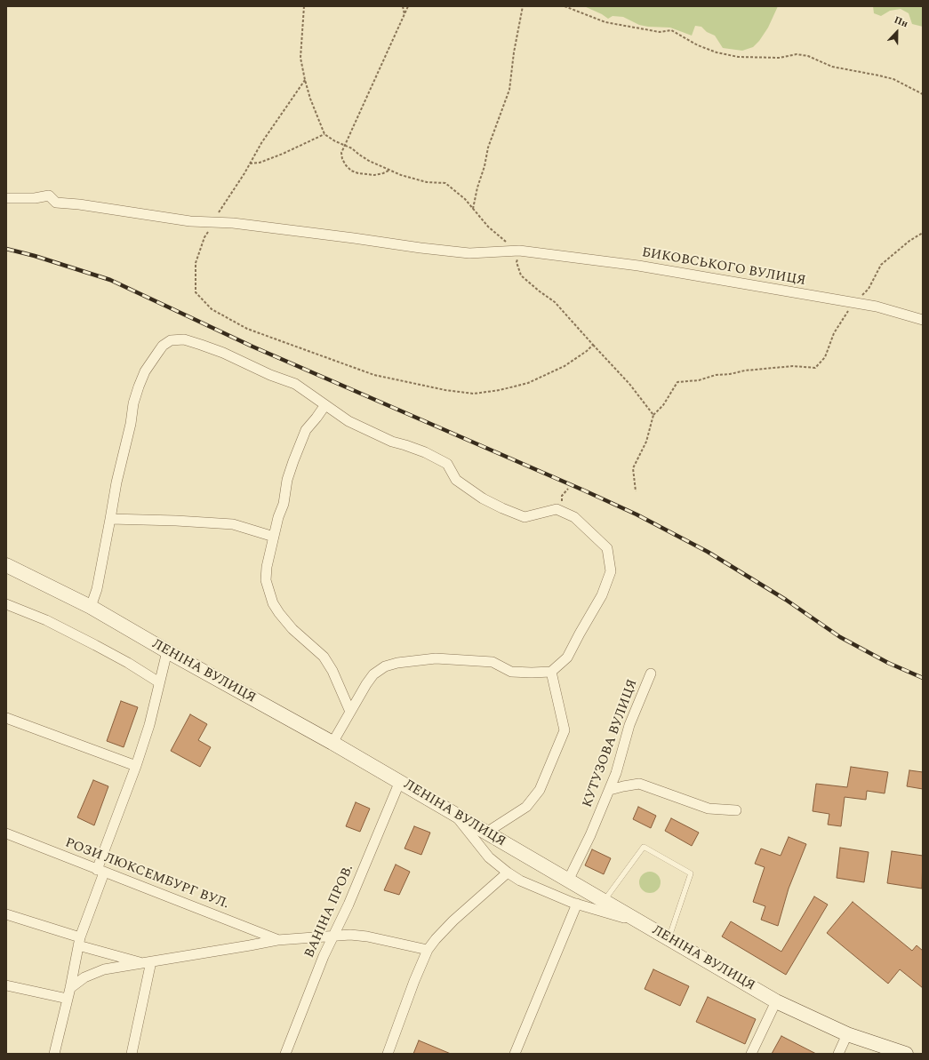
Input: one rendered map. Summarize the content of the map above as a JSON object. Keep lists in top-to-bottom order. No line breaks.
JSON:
{"streets":{"main road":["ЛЕНІНА ВУЛИЦЯ"],"street":["БИКОВСЬКОГО ВУЛИЦЯ","КУТУЗОВА ВУЛИЦЯ","РОЗИ ЛЮКСЕМБУРГ ВУЛ.","ВАНІНА ПРОВ."]},"crossings":[["ЛЕНІНА ВУЛИЦЯ","КУТУЗОВА ВУЛИЦЯ"],["ЛЕНІНА ВУЛИЦЯ","ВАНІНА ПРОВ."]],"north":"top"}
